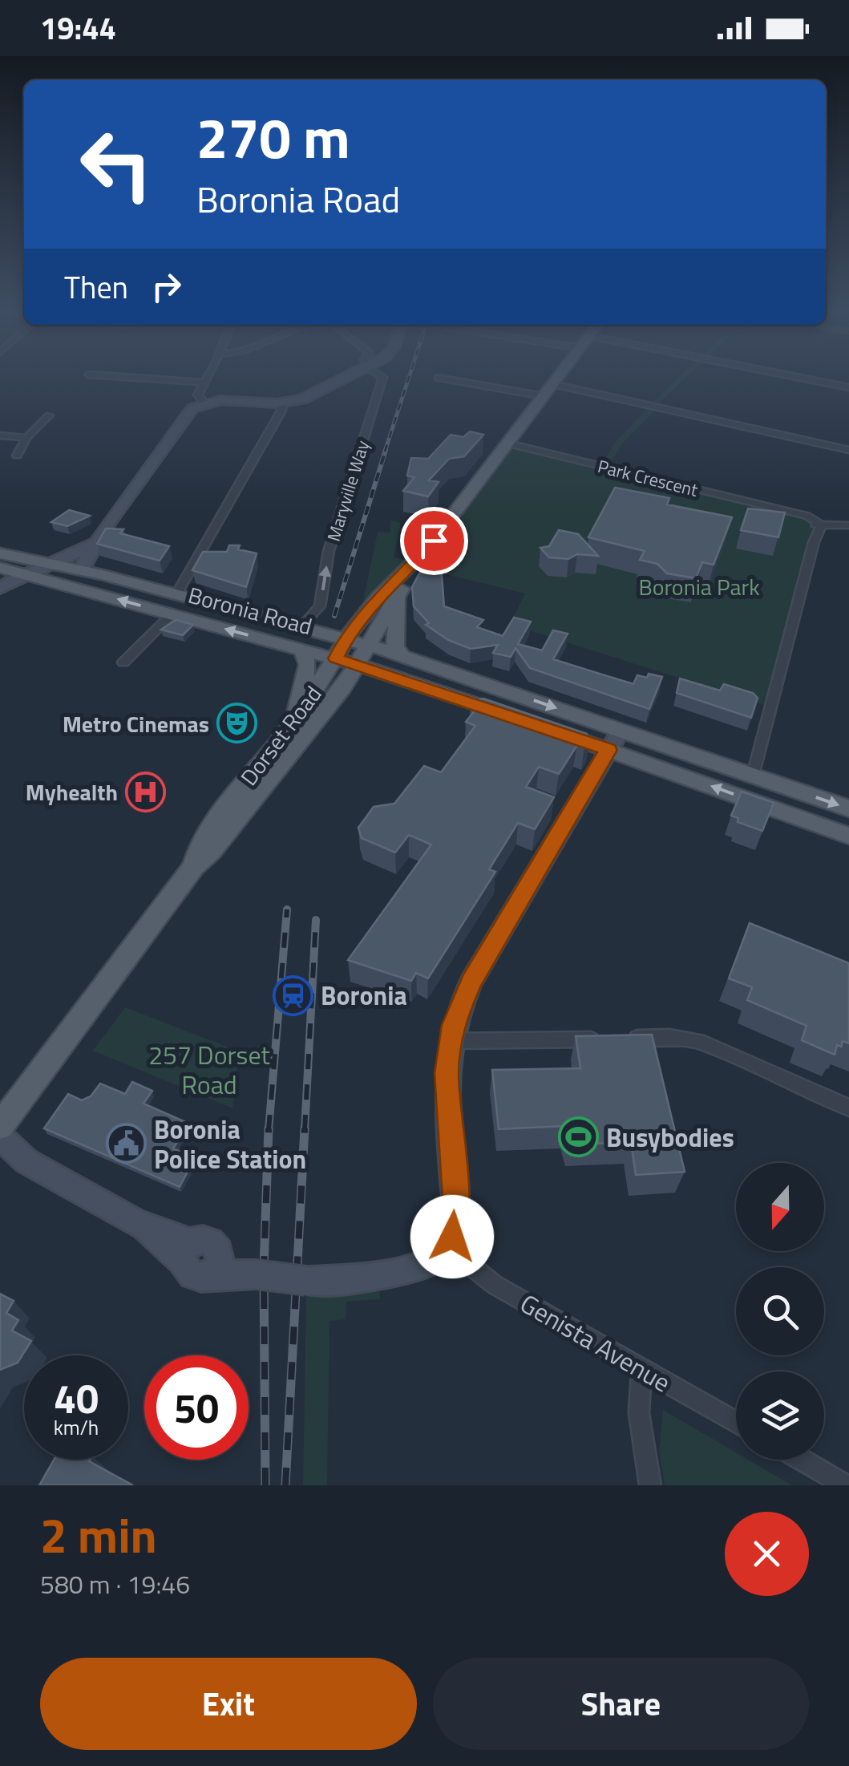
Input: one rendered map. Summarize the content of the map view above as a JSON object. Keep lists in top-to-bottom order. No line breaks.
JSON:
{"streets":{"main road":["Boronia Road","Dorset Road"],"street":["Park Crescent","Maryville Way","Genista Avenue"]},"crossings":[["Park Crescent","Dorset Road"],["Maryville Way","Boronia Road"],["Boronia Road","Dorset Road"]],"parks":["Boronia Park","257 Dorset Road"],"places":{"theatre":["Metro Cinemas"],"hospital":["Myhealth"],"station":["Boronia"],"sports":["Busybodies"],"public building":["Boronia Police Station"]},"north":"bottom","page":{"status":"19:44","turn":["270 m","Boronia Road"],"then":"Then","speed":"40 km/h","limit":"50","heading":["2 min","580 m · 19:46"],"buttons":["Exit","Share"]}}
